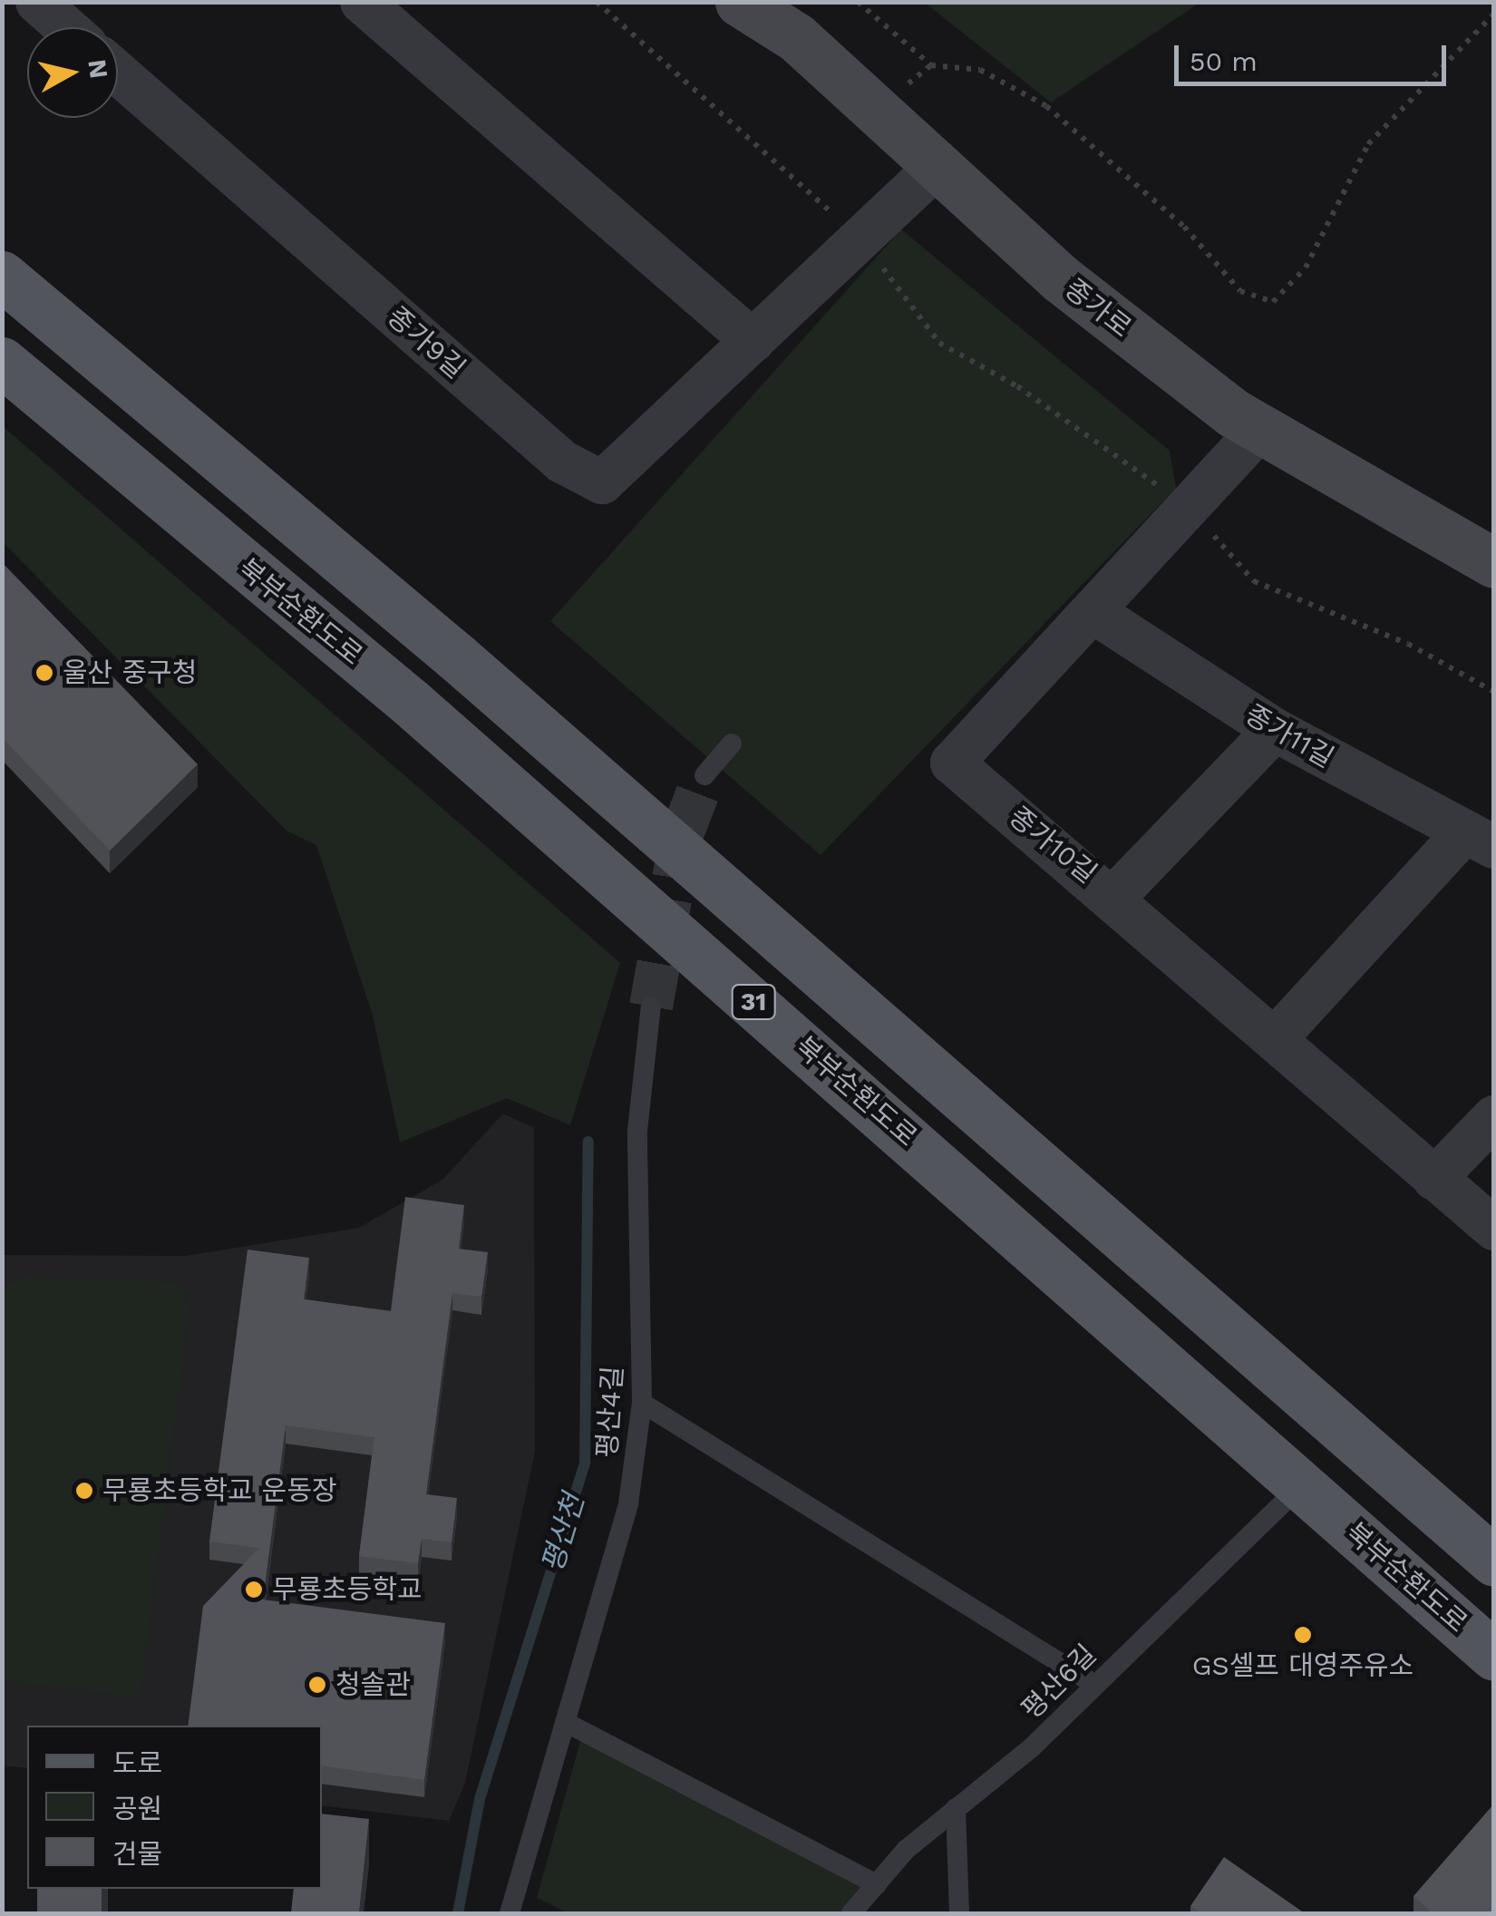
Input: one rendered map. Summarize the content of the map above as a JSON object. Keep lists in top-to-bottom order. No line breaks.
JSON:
{"streets":{"main road":["종가로","북부순환도로","31"],"street":["종가9길","종가11길","종가10길"],"lane":["평산4길","평산6길"]},"crossings":[["종가로","종가9길"],["종가로","종가10길"],["북부순환도로","평산6길"],["종가11길","종가10길"]],"water":["평산천"],"places":["울산 중구청","무룡초등학교 운동장","무룡초등학교","GS셀프 대영주유소","청솔관"],"legend":["도로","공원","건물"],"scale_bar":"50 m","north":"right"}
